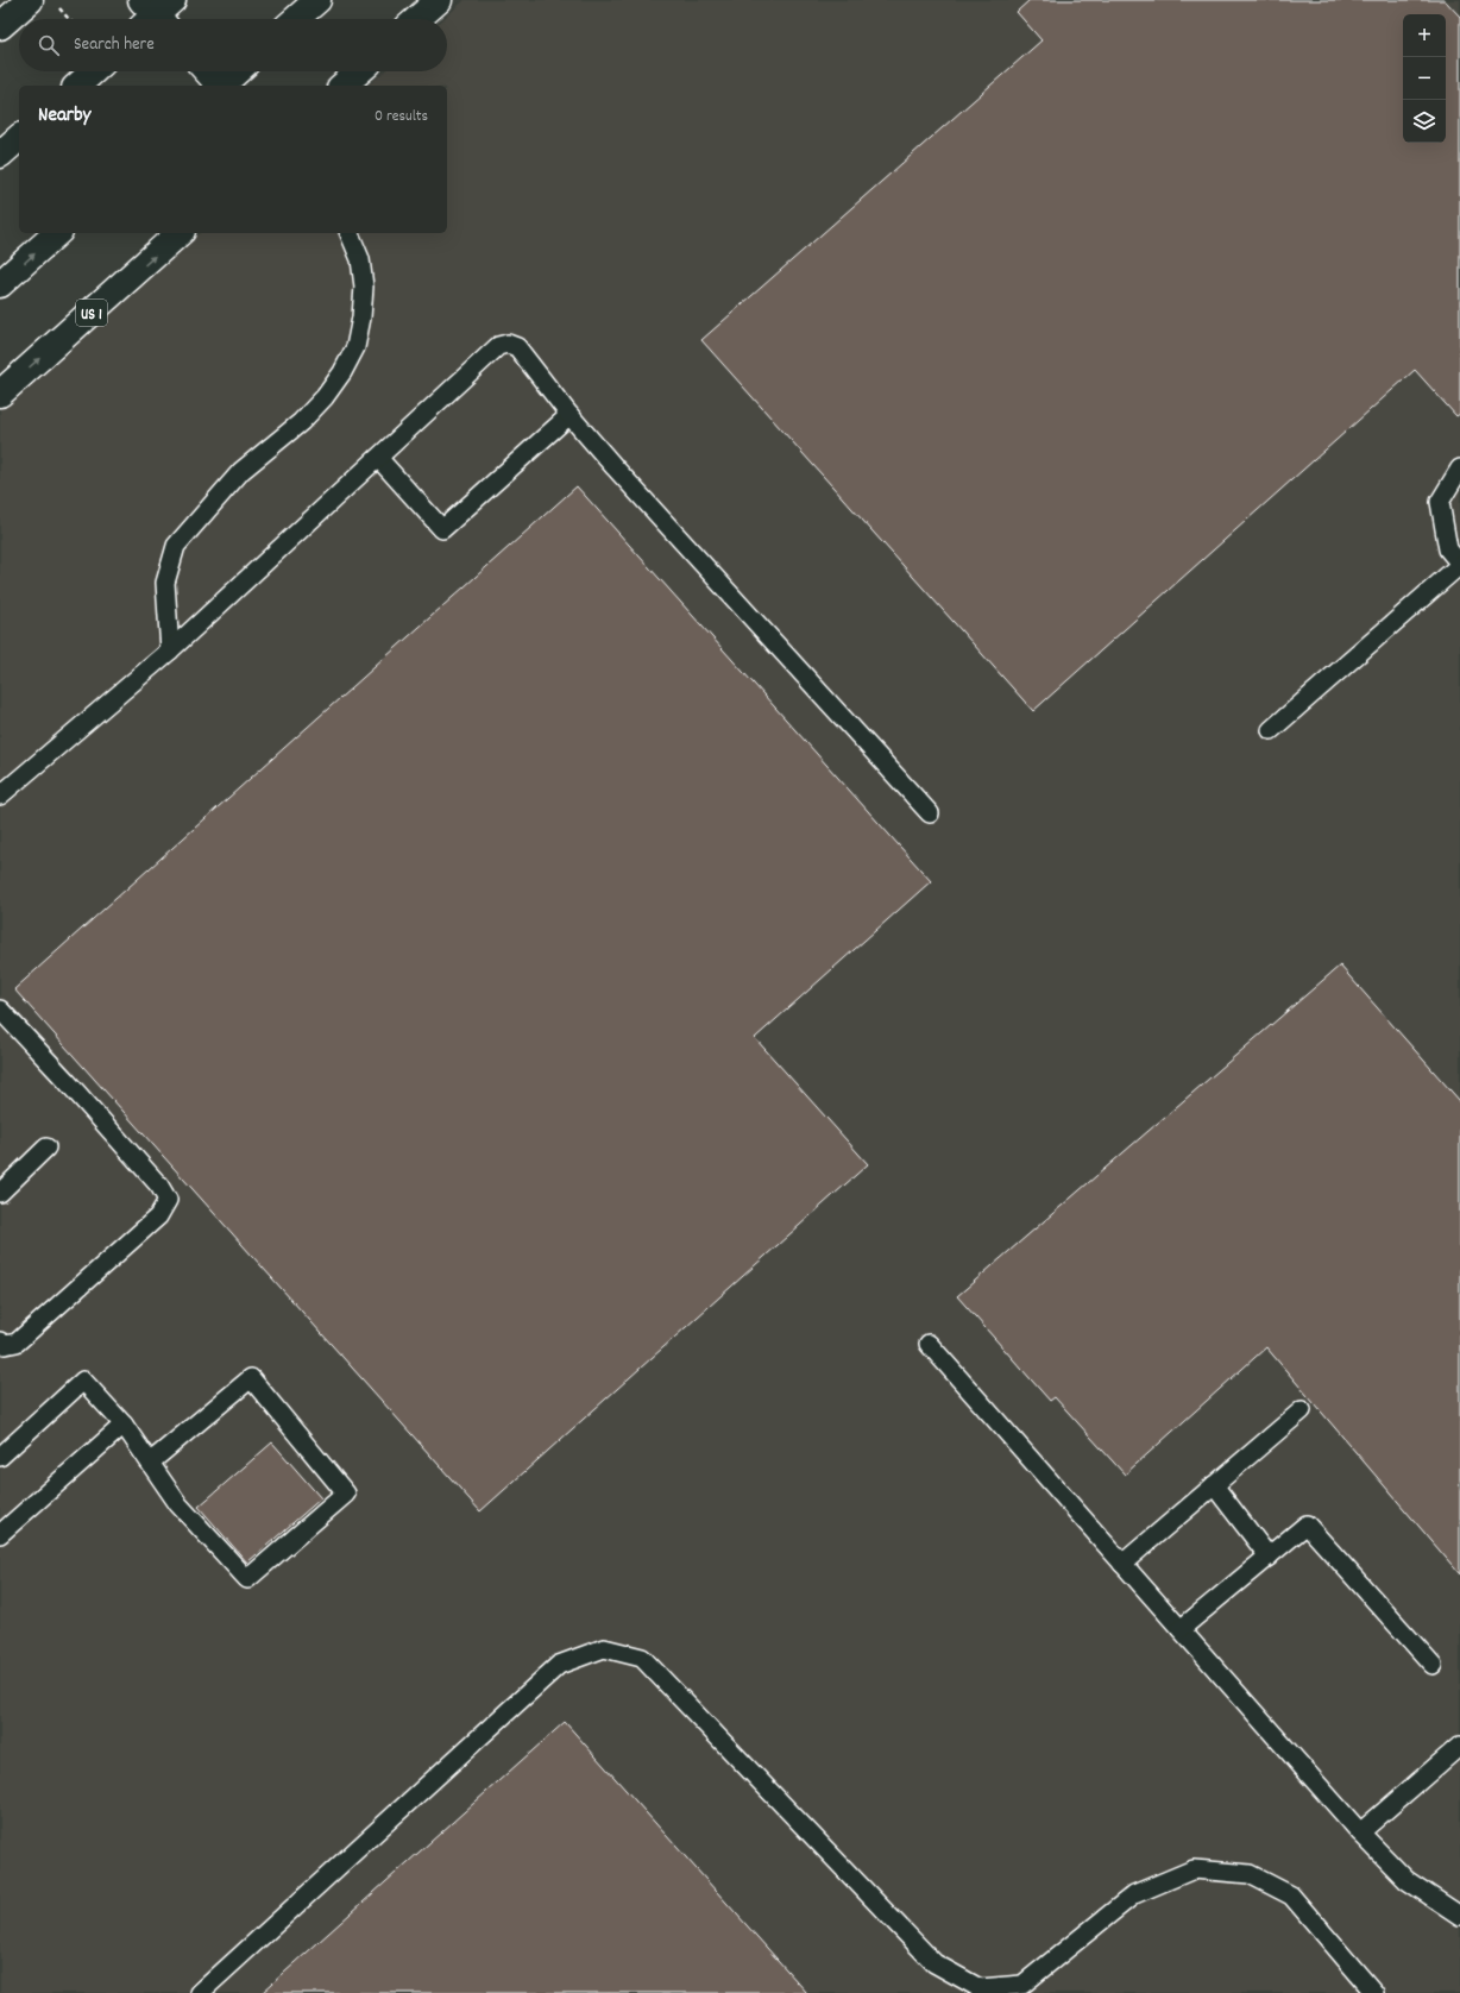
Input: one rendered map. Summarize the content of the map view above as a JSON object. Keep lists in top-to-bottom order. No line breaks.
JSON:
{"streets":{"main road":["US 1"]},"page":{"map_buttons":["+","−"],"search":"Search here","heading":["Nearby","0 results"]}}
